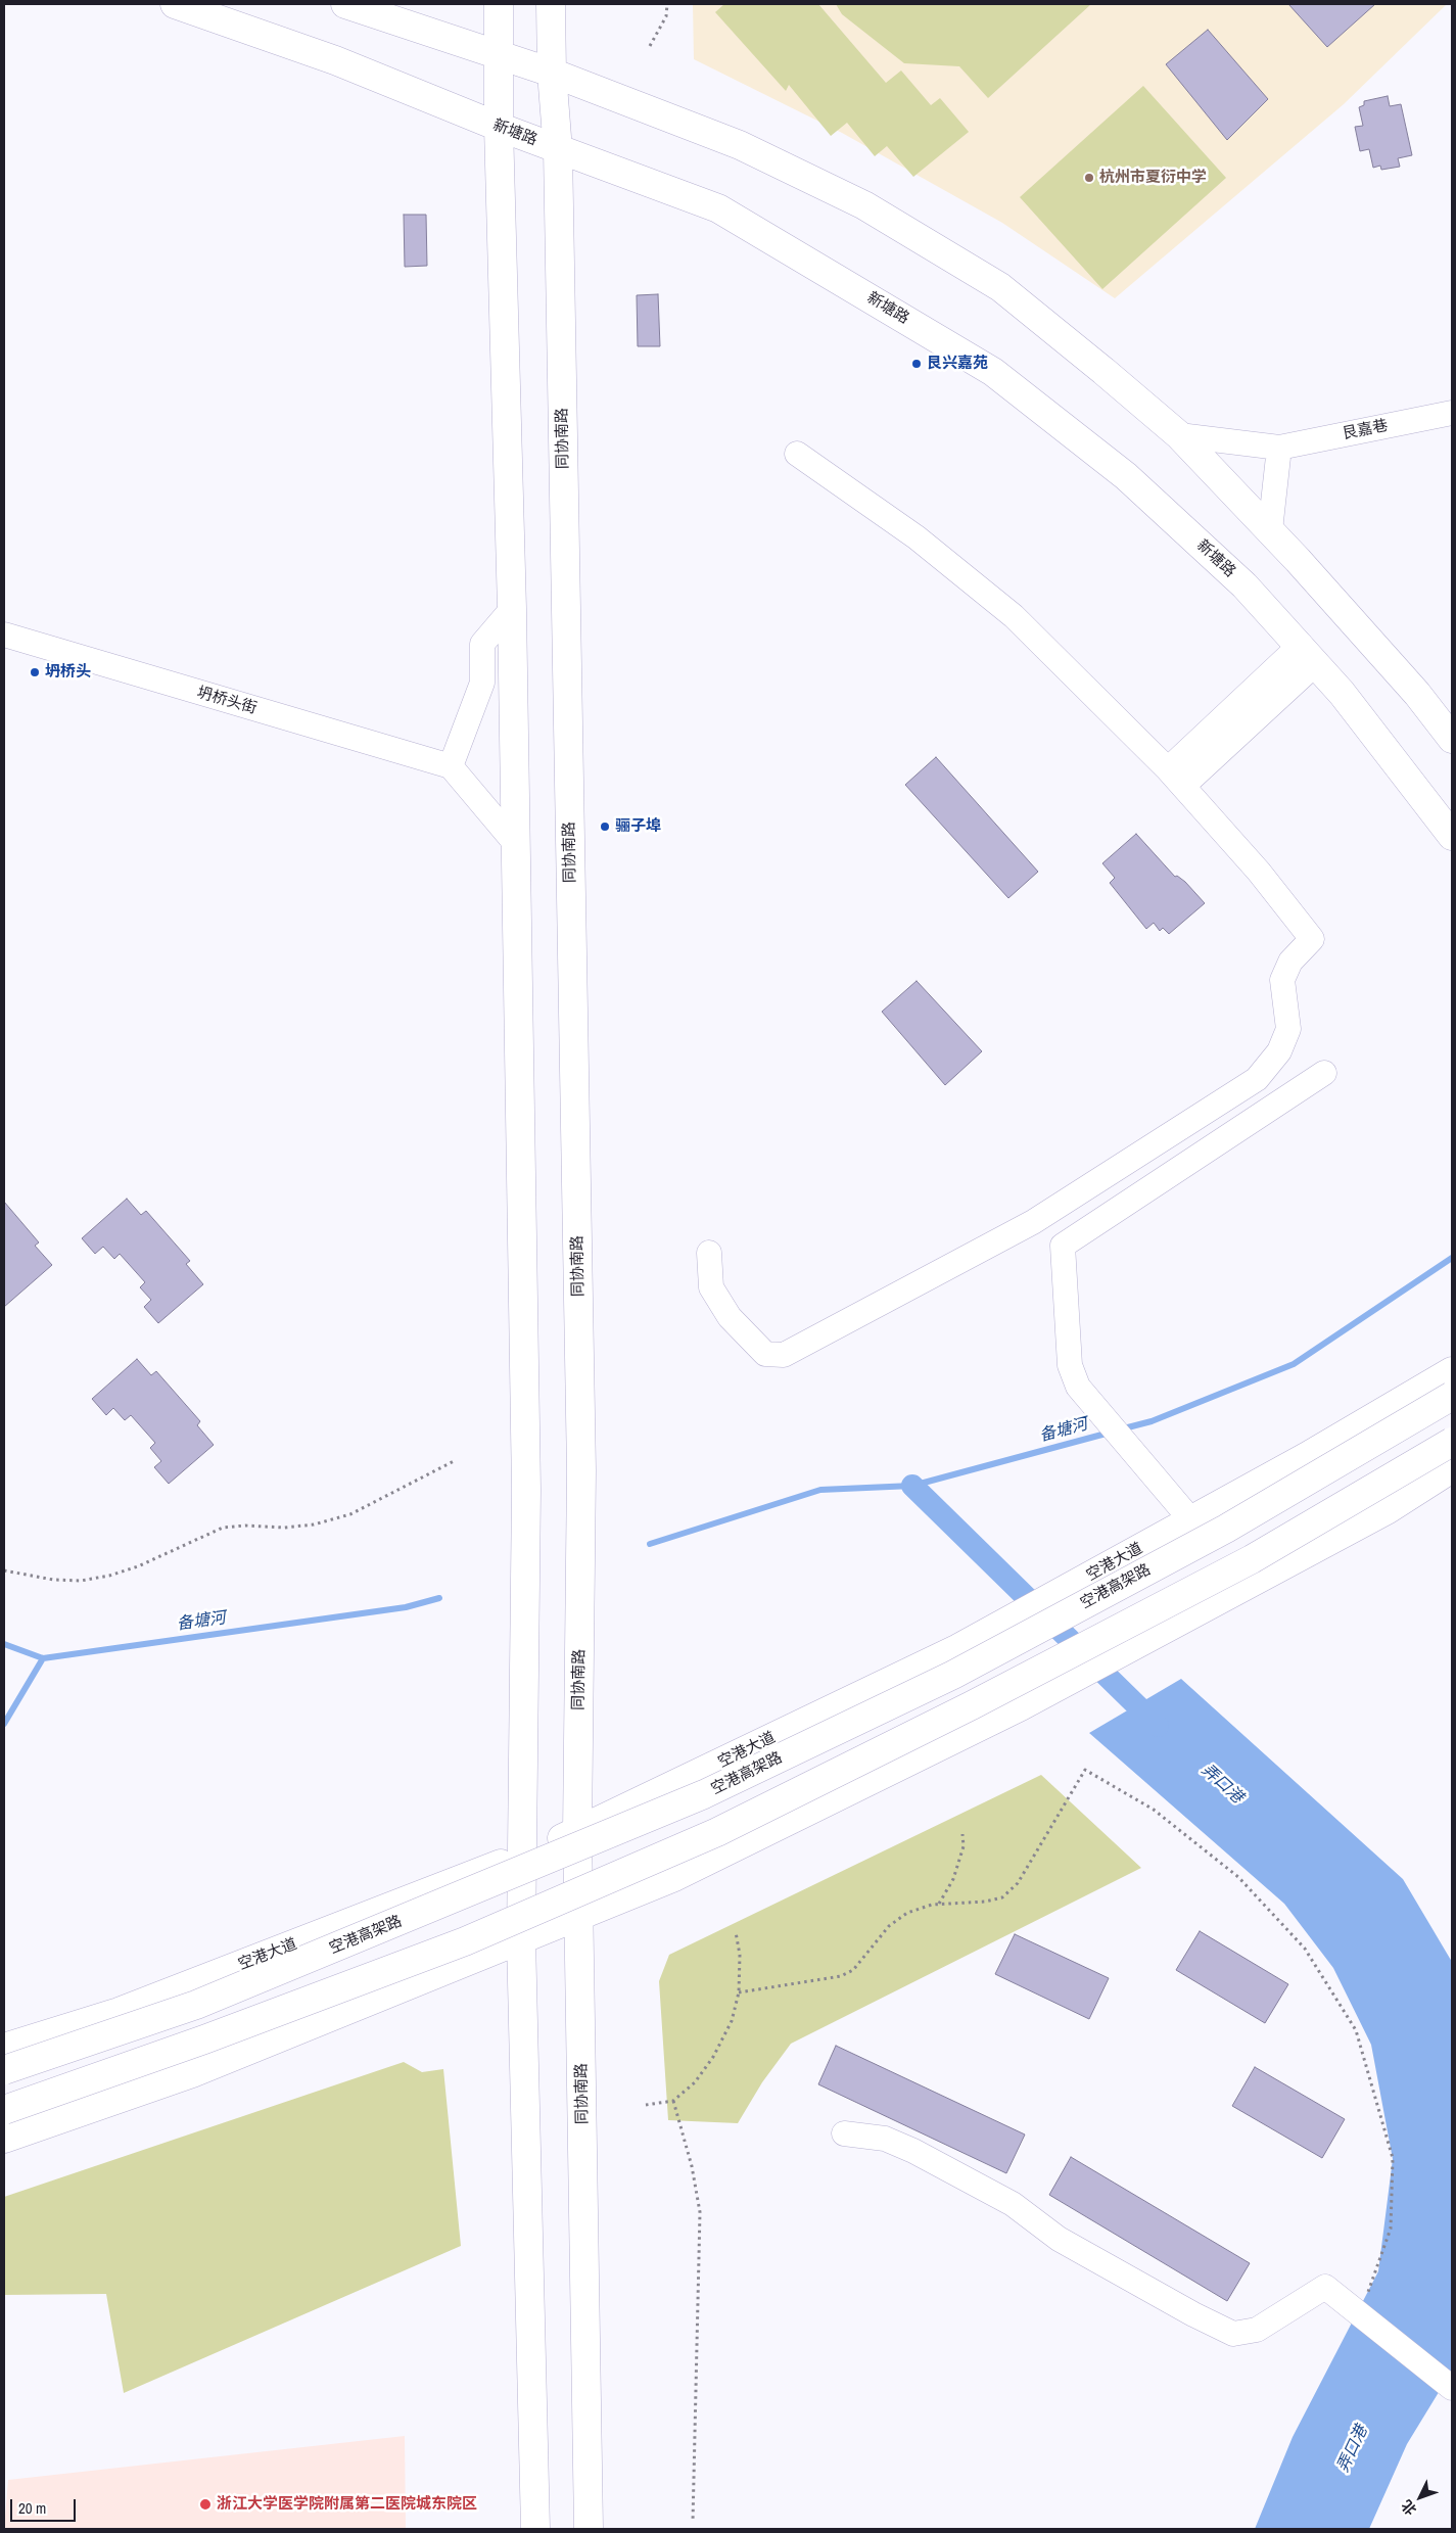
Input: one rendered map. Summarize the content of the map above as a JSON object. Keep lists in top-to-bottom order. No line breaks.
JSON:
{"streets":{"main road":["新塘路","同协南路","空港大道","空港高架路"],"street":["艮嘉巷","坍桥头街"]},"crossings":[["新塘路","同协南路"],["同协南路","空港大道"]],"water":["备塘河","弄口港"],"places":["杭州市夏衍中学","艮兴嘉苑","坍桥头","骊子埠","浙江大学医学院附属第二医院城东院区"],"scale_bar":"20 m","north":"bottom left"}
